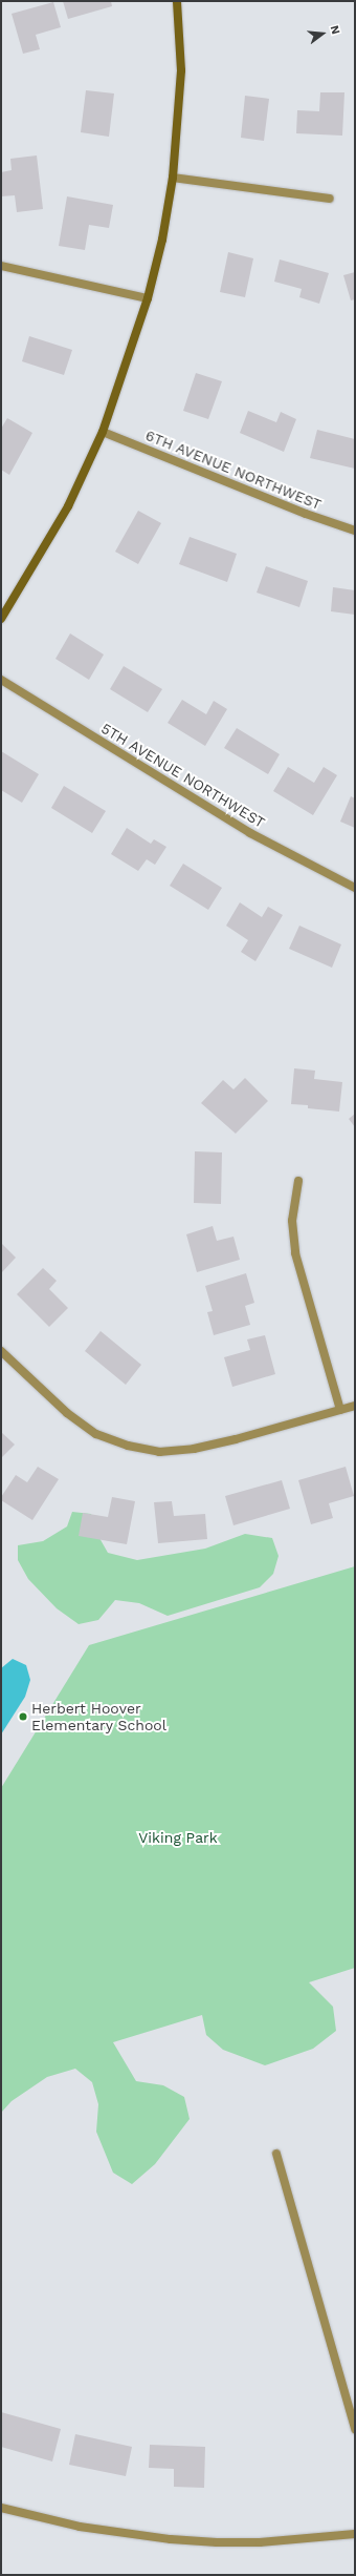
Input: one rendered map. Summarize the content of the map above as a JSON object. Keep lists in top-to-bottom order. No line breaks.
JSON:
{"streets":{"street":["6TH AVENUE NORTHWEST","5TH AVENUE NORTHWEST"]},"parks":["Viking Park"],"places":["Herbert Hoover Elementary School"],"north":"right"}
